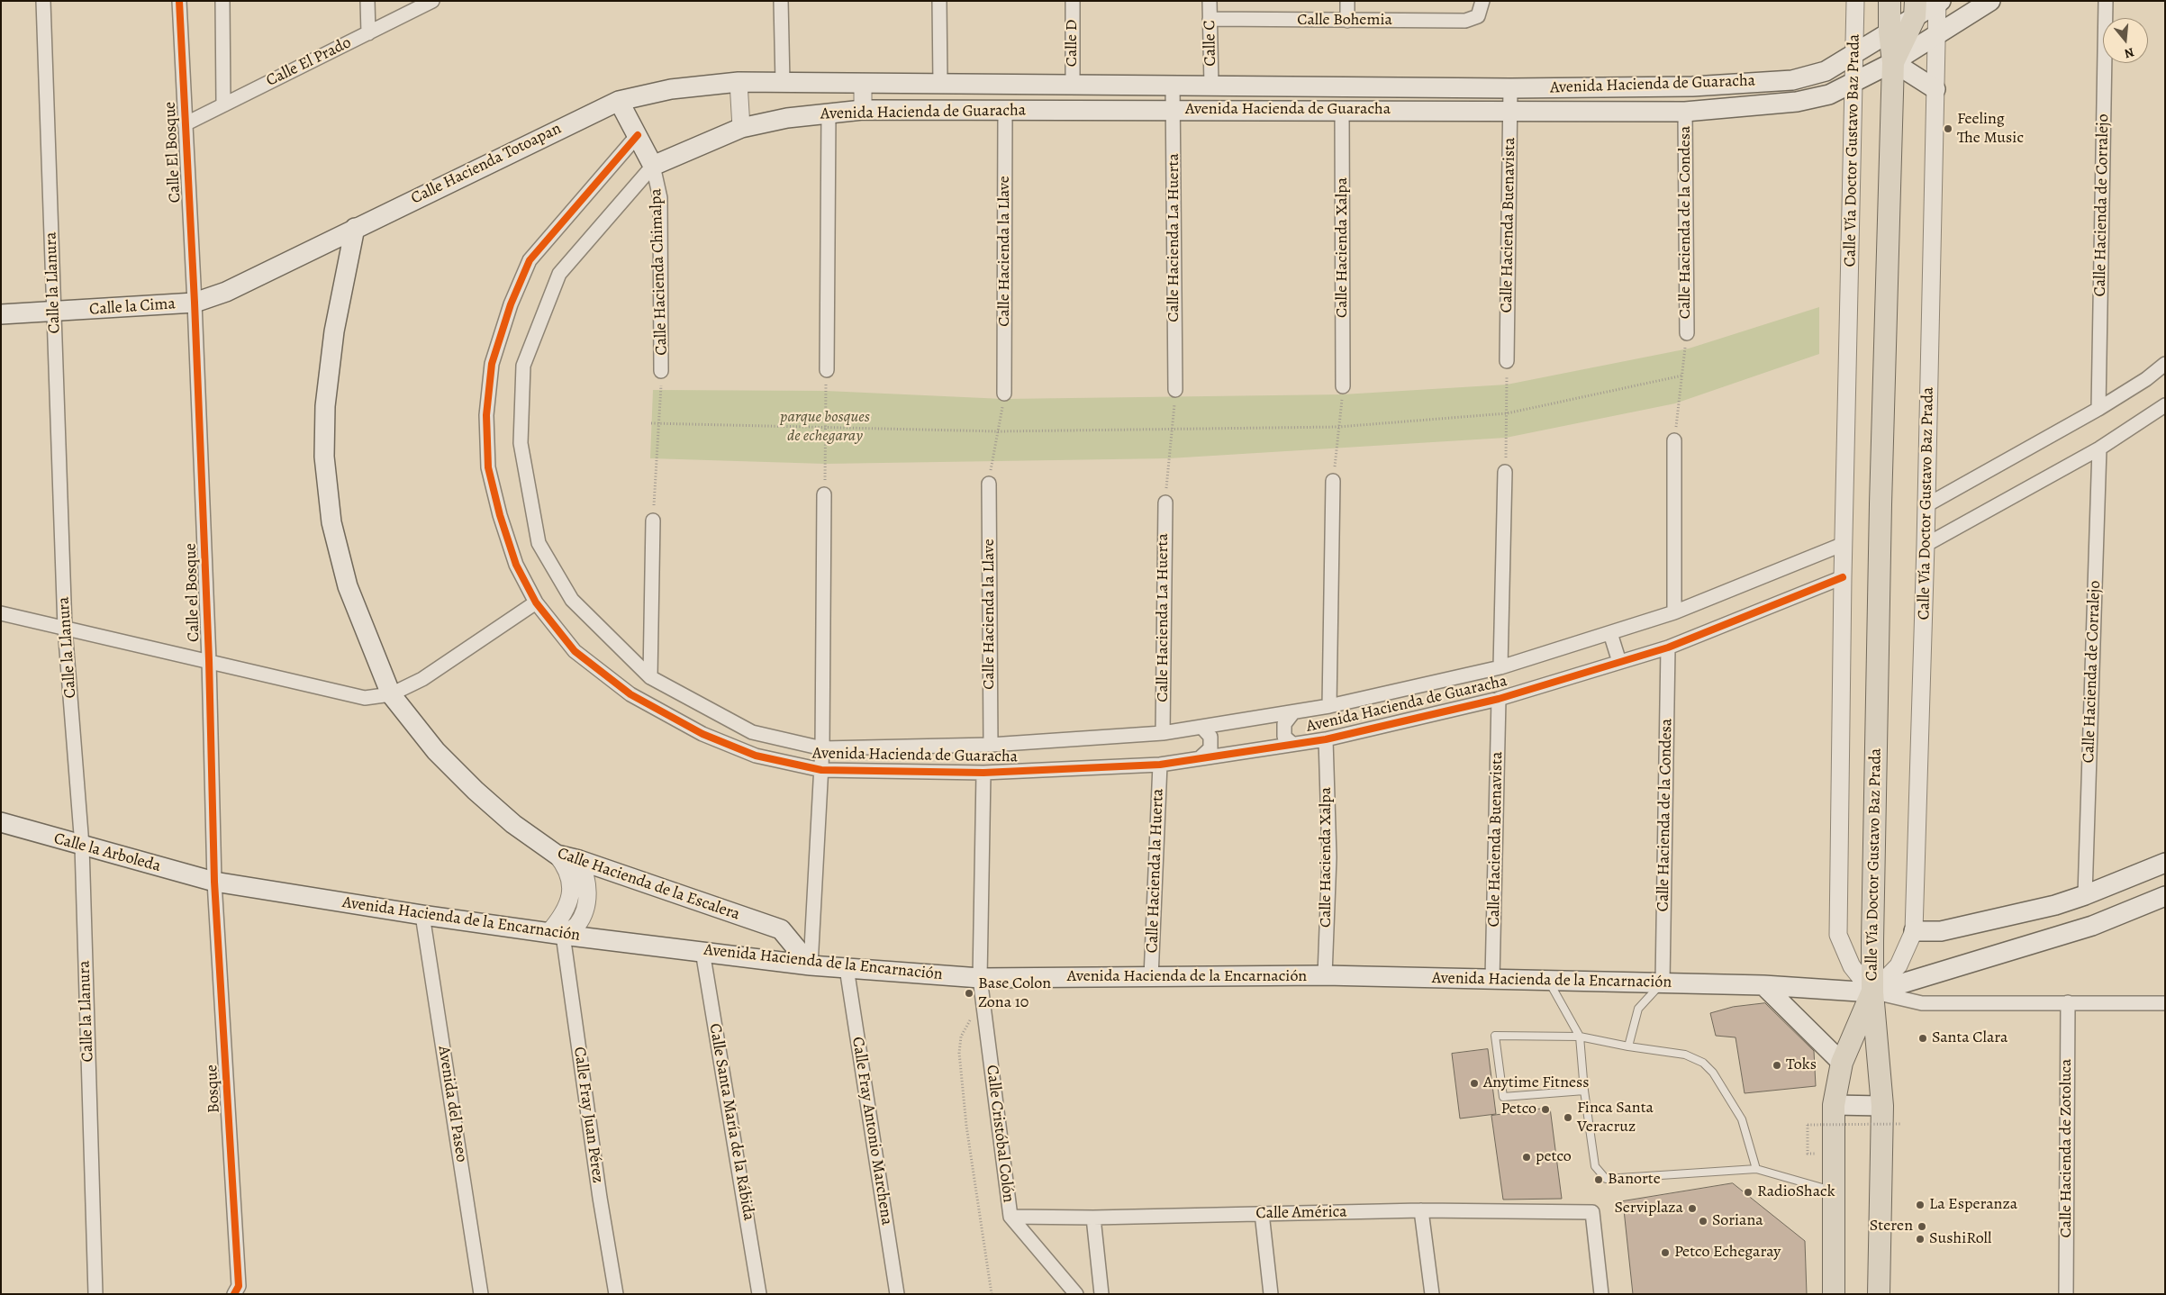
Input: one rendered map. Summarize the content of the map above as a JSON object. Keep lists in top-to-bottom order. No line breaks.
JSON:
{"streets":{"main road":["Avenida Hacienda de Guaracha","Calle Vía Doctor Gustavo Baz Prada","Calle Hacienda Totoapan","Calle Hacienda Chimalpa","Calle la Cima","Calle la Arboleda","Calle Hacienda de la Escalera","Avenida Hacienda de la Encarnación"],"street":["Calle Bohemia","Calle D","Calle C","Calle El Prado","Calle El Bosque","Calle Hacienda de Corralejo","Calle Hacienda de la Condesa","Calle Hacienda Buenavista","Calle Hacienda La Huerta","Calle Hacienda Xalpa","Calle Hacienda la Llave","Calle la Llanura","Calle el Bosque","Calle Hacienda la Huerta","Bosque","Avenida del Paseo","Calle Fray Juan Pérez","Calle Santa María de la Rábida","Calle Fray Antonio Marchena","Calle Cristóbal Colón","Calle Hacienda de Zotoluca","Calle América"]},"crossings":[["Calle Bohemia","Calle C"],["Calle D","Avenida Hacienda de Guaracha"],["Calle C","Avenida Hacienda de Guaracha"],["Calle El Prado","Calle El Bosque"],["Avenida Hacienda de Guaracha","Calle Vía Doctor Gustavo Baz Prada"],["Avenida Hacienda de Guaracha","Calle Hacienda Totoapan"],["Avenida Hacienda de Guaracha","Calle Hacienda de la Condesa"],["Avenida Hacienda de Guaracha","Calle Hacienda Buenavista"],["Avenida Hacienda de Guaracha","Calle Hacienda La Huerta"],["Avenida Hacienda de Guaracha","Calle Hacienda Xalpa"],["Avenida Hacienda de Guaracha","Calle Hacienda la Llave"],["Avenida Hacienda de Guaracha","Calle Hacienda Chimalpa"],["Avenida Hacienda de Guaracha","Calle Hacienda la Huerta"],["Calle Vía Doctor Gustavo Baz Prada","Avenida Hacienda de la Encarnación"],["Calle El Bosque","Calle la Cima"],["Calle El Bosque","Calle el Bosque"],["Calle Hacienda Totoapan","Calle Hacienda Chimalpa"],["Calle Hacienda Totoapan","Calle la Cima"],["Calle Hacienda Totoapan","Calle Hacienda de la Escalera"],["Calle Hacienda de la Condesa","Avenida Hacienda de la Encarnación"],["Calle Hacienda Buenavista","Avenida Hacienda de la Encarnación"],["Calle Hacienda Xalpa","Avenida Hacienda de la Encarnación"],["Calle la Llanura","Calle la Cima"],["Calle la Llanura","Calle la Arboleda"],["Calle la Cima","Calle el Bosque"],["Calle la Cima","Calle Hacienda de la Escalera"],["Calle el Bosque","Calle la Arboleda"],["Calle el Bosque","Avenida Hacienda de la Encarnación"],["Calle el Bosque","Bosque"],["Calle la Arboleda","Avenida Hacienda de la Encarnación"],["Calle la Arboleda","Bosque"],["Calle Hacienda la Huerta","Avenida Hacienda de la Encarnación"],["Calle Hacienda de la Escalera","Avenida Hacienda de la Encarnación"],["Avenida Hacienda de la Encarnación","Bosque"],["Avenida Hacienda de la Encarnación","Avenida del Paseo"],["Avenida Hacienda de la Encarnación","Calle Fray Juan Pérez"],["Avenida Hacienda de la Encarnación","Calle Santa María de la Rábida"],["Avenida Hacienda de la Encarnación","Calle Fray Antonio Marchena"],["Avenida Hacienda de la Encarnación","Calle Cristóbal Colón"],["Avenida Hacienda de la Encarnación","Calle Hacienda de Zotoluca"],["Calle Cristóbal Colón","Calle América"]],"parks":["parque bosques de echegaray"],"places":["Feeling The Music","Base Colon Zona 10","Santa Clara","Toks","Anytime Fitness","Petco","Finca Santa Veracruz","petco","Banorte","RadioShack","La Esperanza","Serviplaza","Soriana","Steren","SushiRoll","Petco Echegaray"],"north":"bottom"}
